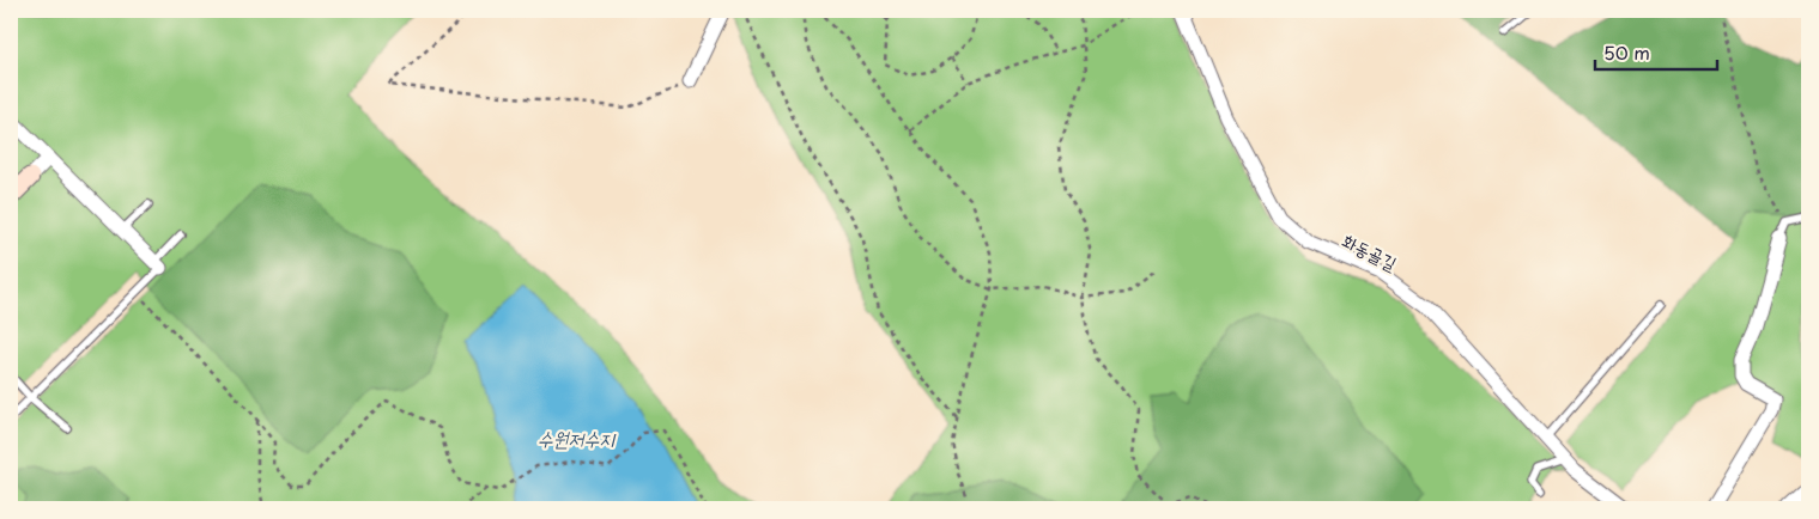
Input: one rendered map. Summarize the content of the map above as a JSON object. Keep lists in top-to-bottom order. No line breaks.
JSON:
{"streets":{"street":["화동골길"]},"water":["수원저수지"],"scale_bar":"50 m"}
